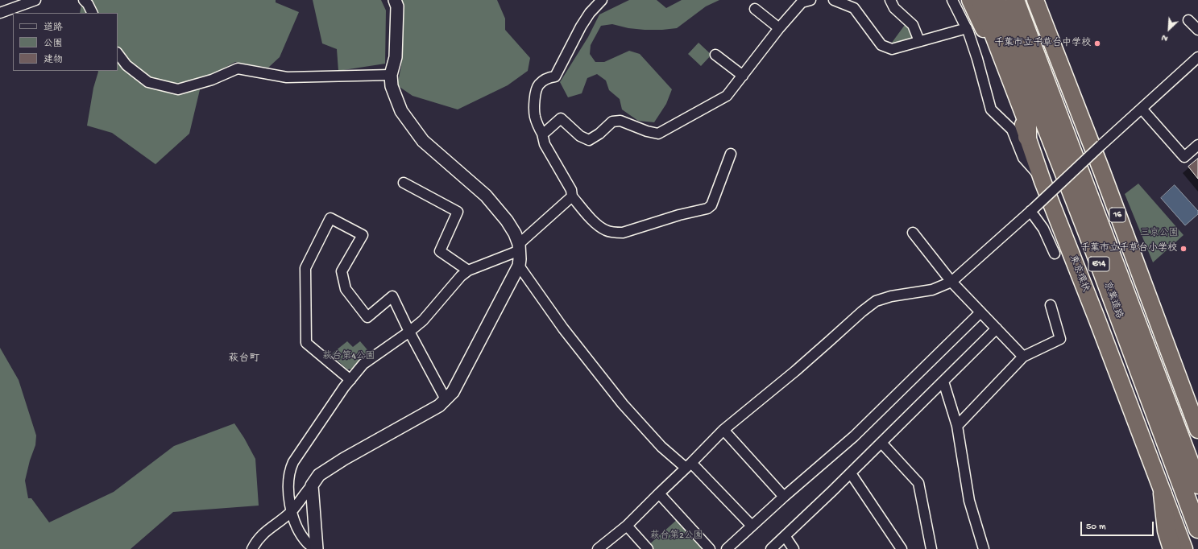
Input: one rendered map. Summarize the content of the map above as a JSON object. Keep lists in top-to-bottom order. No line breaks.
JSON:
{"streets":{"highway":["16","E14","東京環状","京葉道路"]},"districts":["萩台町"],"parks":["三京公園","萩台第4公園","萩台第2公園"],"places":["千葉市立千草台中学校","千葉市立千草台小学校"],"legend":["道路","公園","建物"],"scale_bar":"50 m","north":"bottom left"}
